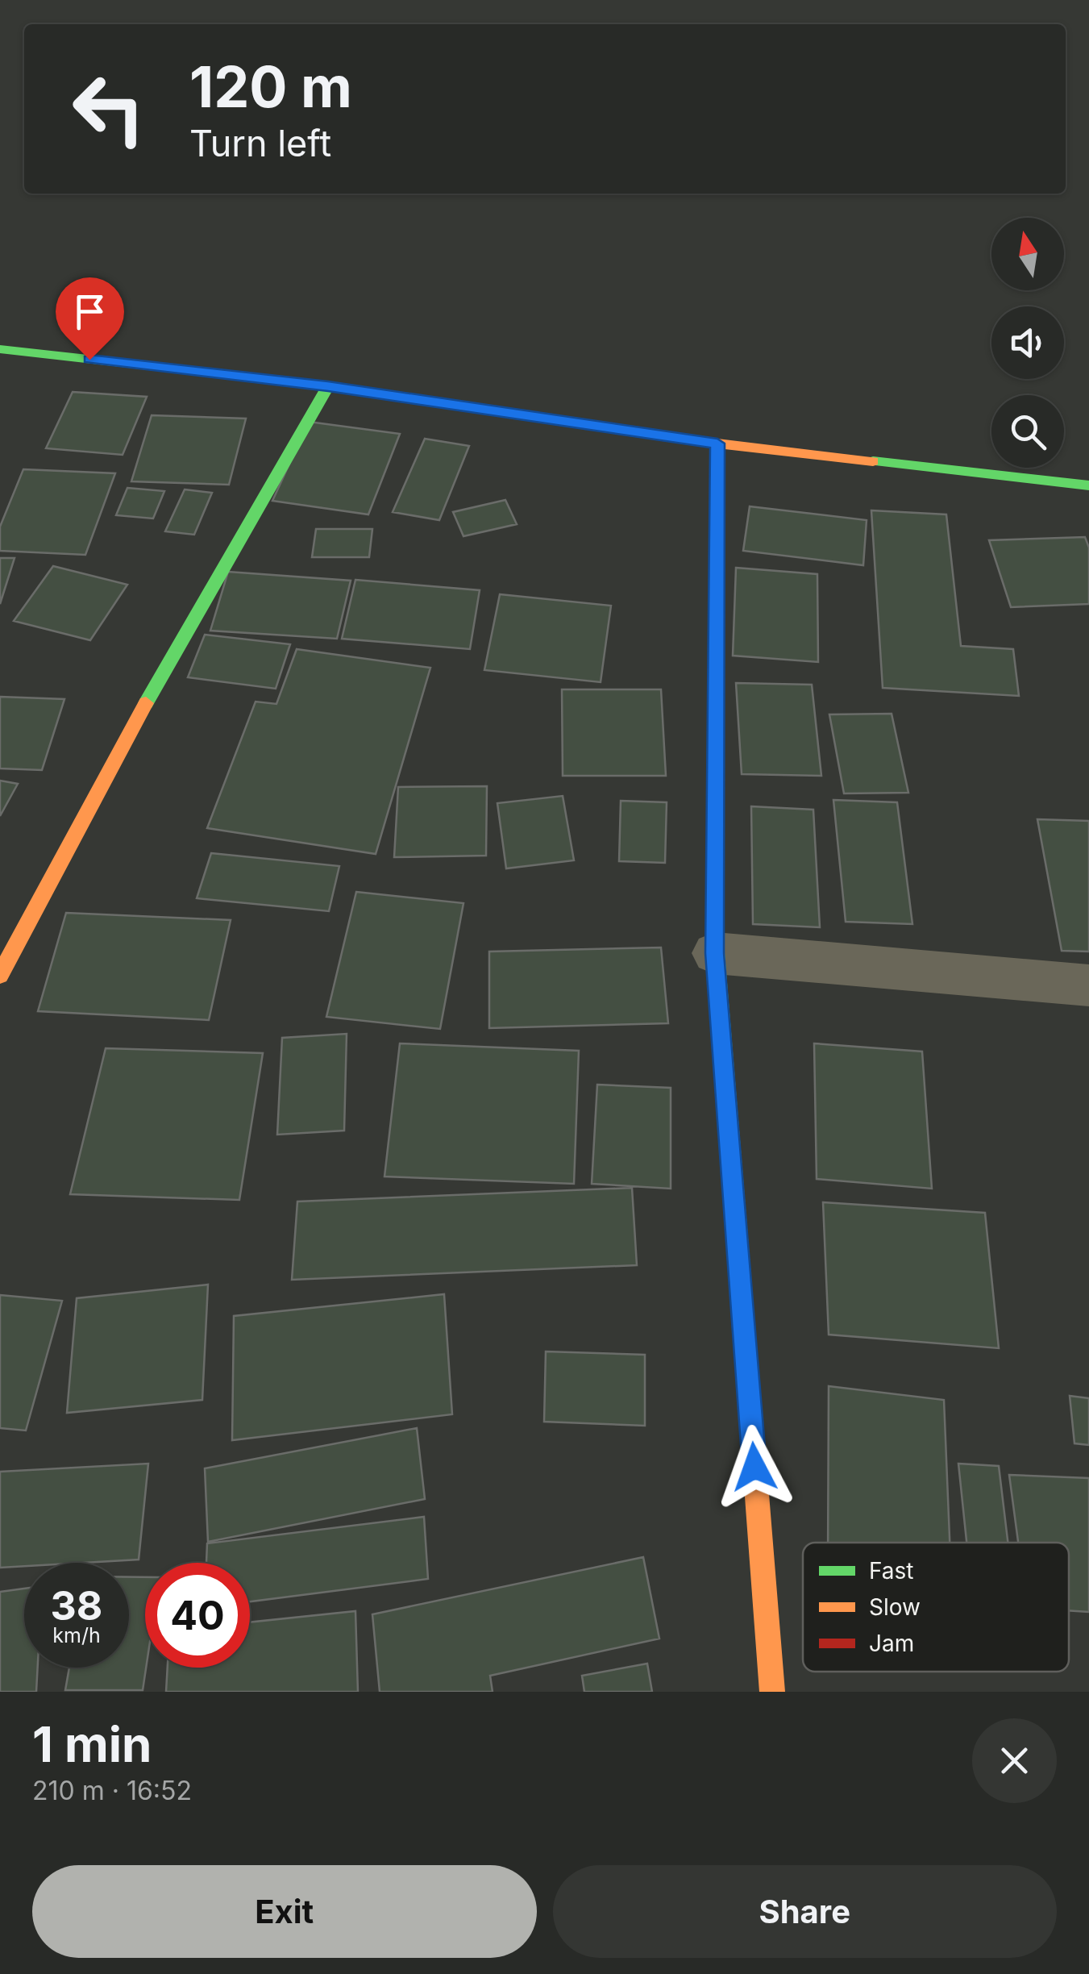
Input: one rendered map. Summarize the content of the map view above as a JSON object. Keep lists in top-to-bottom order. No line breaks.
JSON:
{"legend":["Fast","Slow","Jam"],"north":"top","page":{"turn":["120 m","Turn left"],"speed":"38 km/h","limit":"40","heading":["1 min","210 m · 16:52"],"buttons":["Exit","Share"]}}
